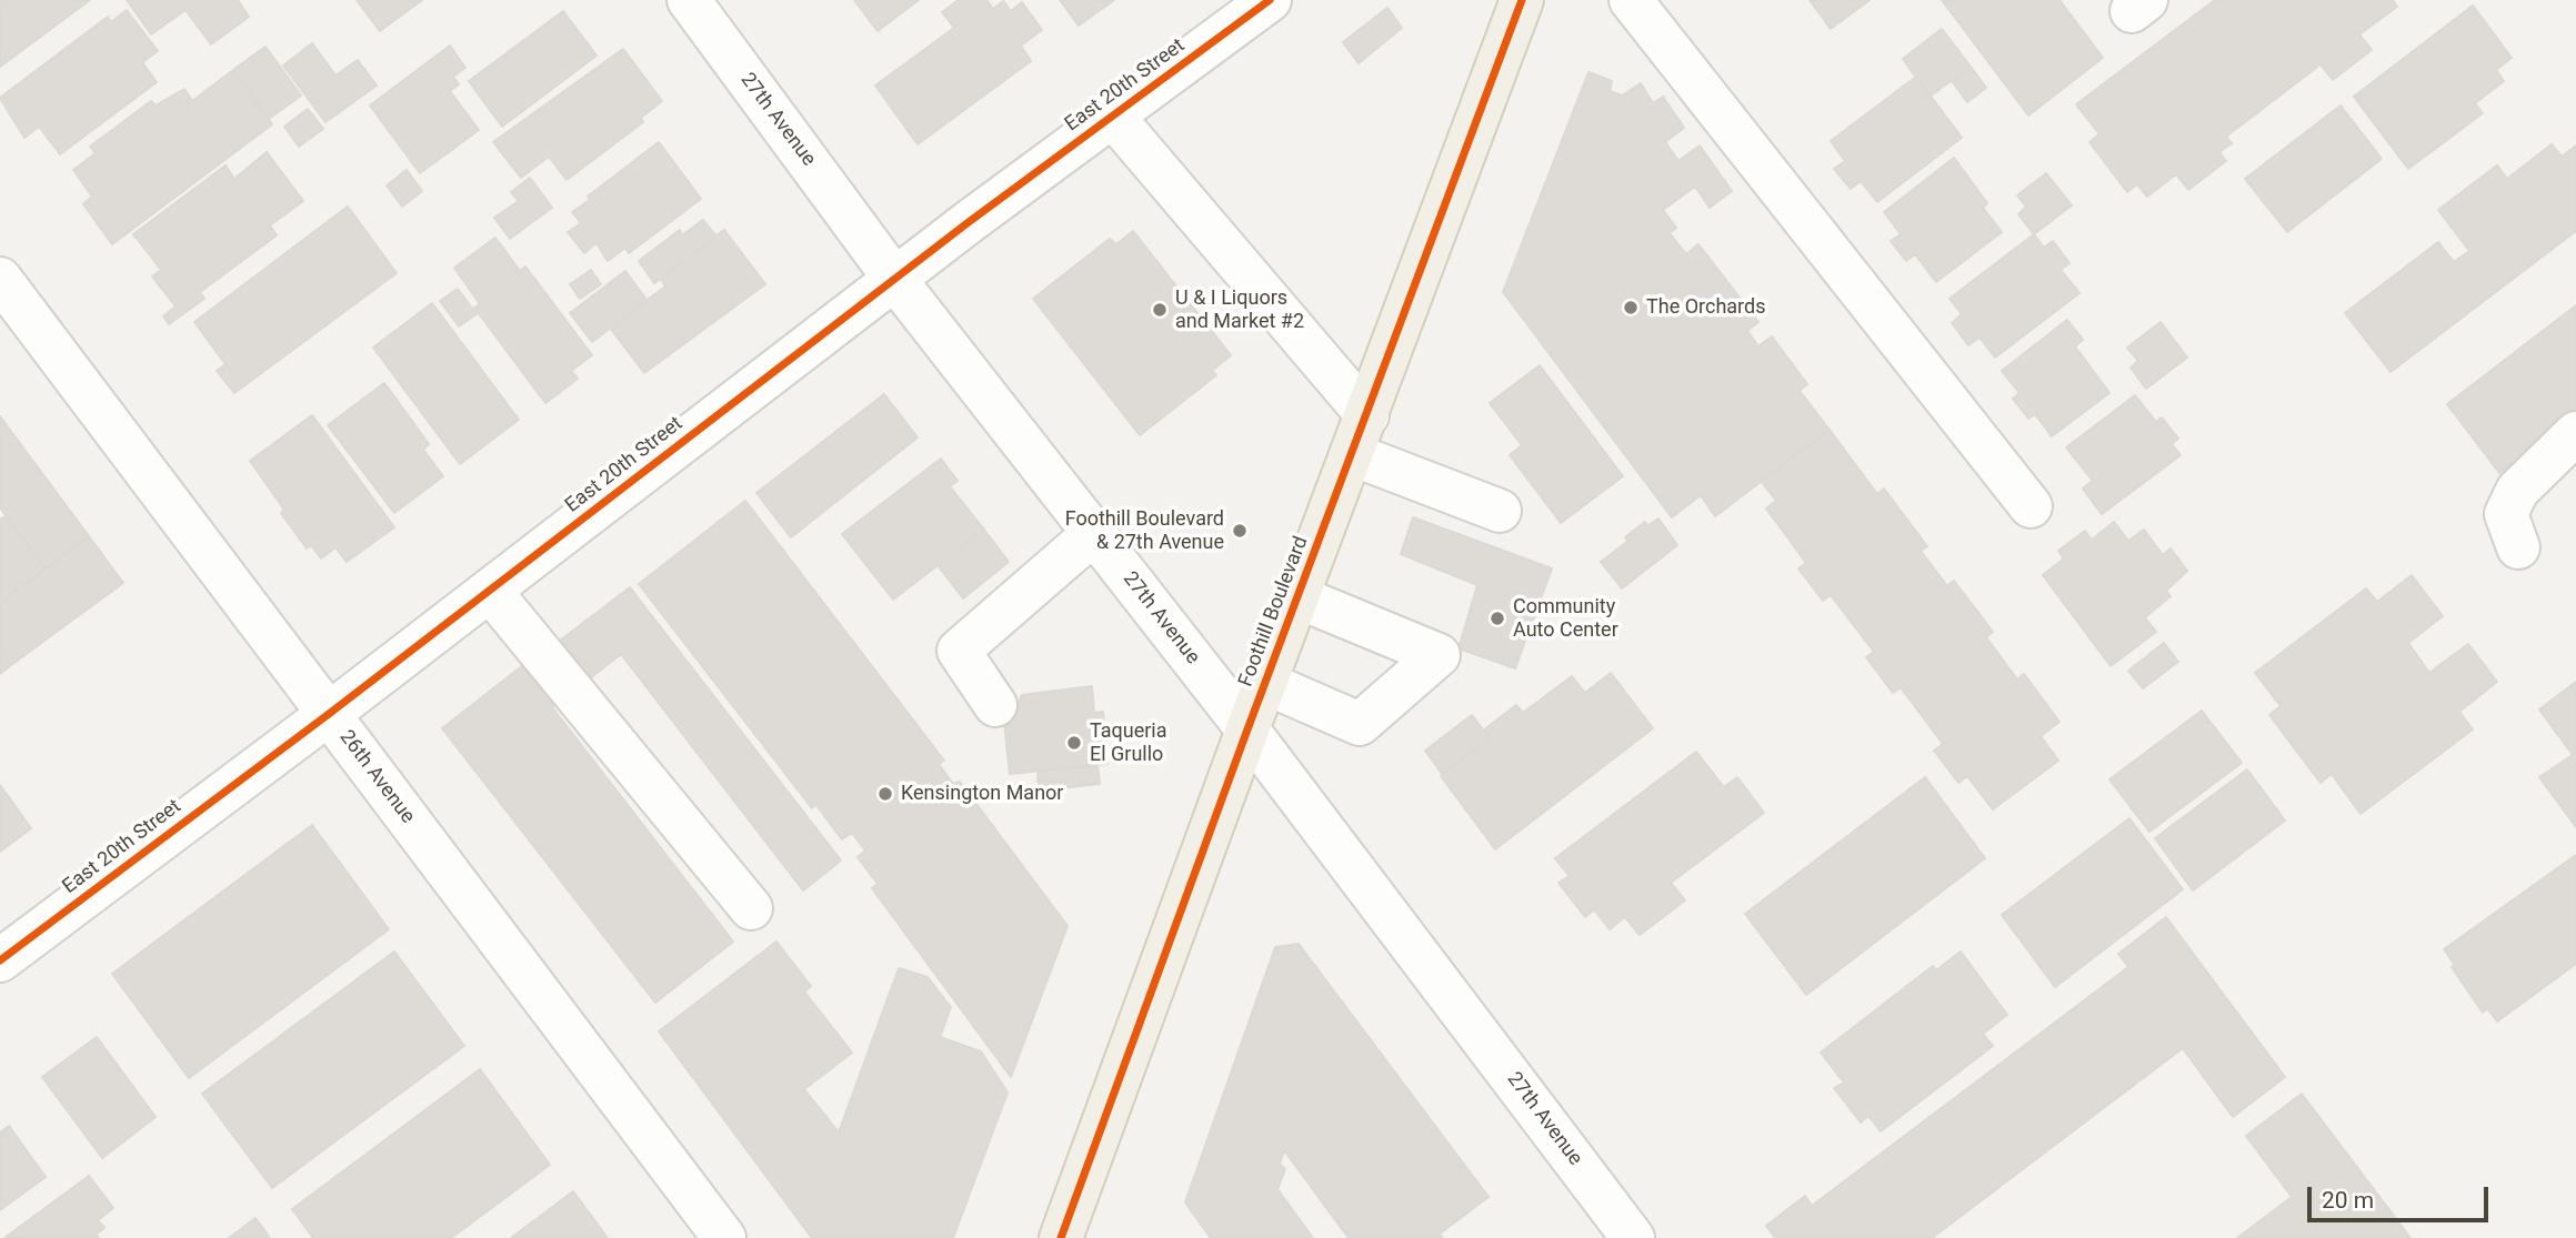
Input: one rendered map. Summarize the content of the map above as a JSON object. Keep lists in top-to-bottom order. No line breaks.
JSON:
{"streets":{"main road":["Foothill Boulevard"],"street":["East 20th Street","27th Avenue","26th Avenue"]},"crossings":[["East 20th Street","27th Avenue"],["East 20th Street","26th Avenue"],["27th Avenue","Foothill Boulevard"]],"places":["The Orchards","U & I Liquors and Market #2","Foothill Boulevard & 27th Avenue","Community Auto Center","Taqueria El Grullo","Kensington Manor"],"scale_bar":"20 m"}
